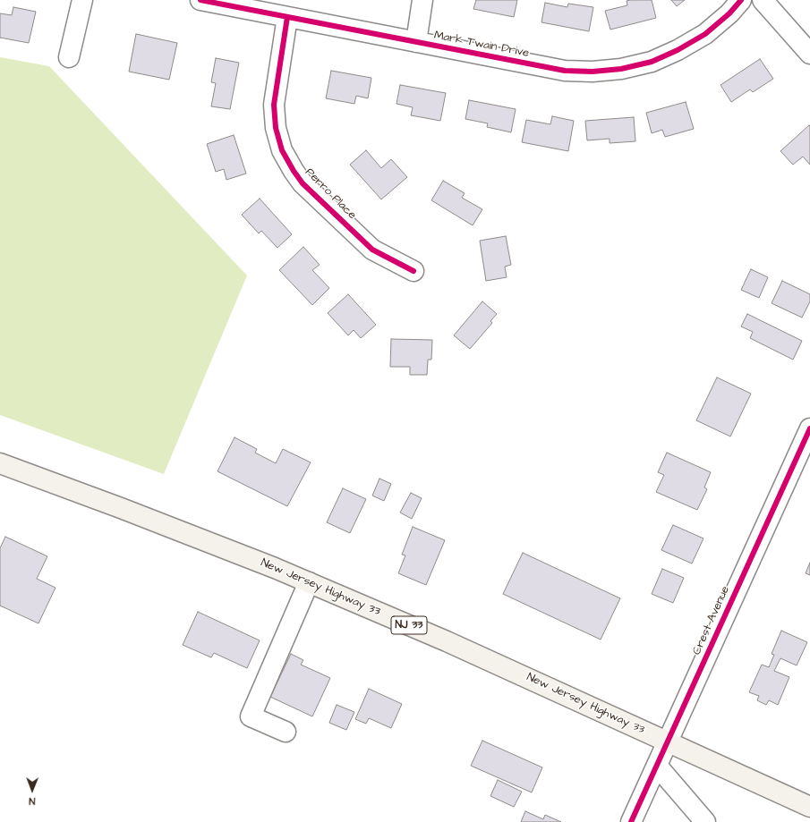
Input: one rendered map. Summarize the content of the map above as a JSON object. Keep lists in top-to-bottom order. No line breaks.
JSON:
{"streets":{"main road":["New Jersey Highway 33","NJ 33"],"street":["Mark Twain Drive","Perro Place","Crest Avenue"]},"crossings":[["Mark Twain Drive","Perro Place"],["New Jersey Highway 33","Crest Avenue"]],"north":"bottom"}
